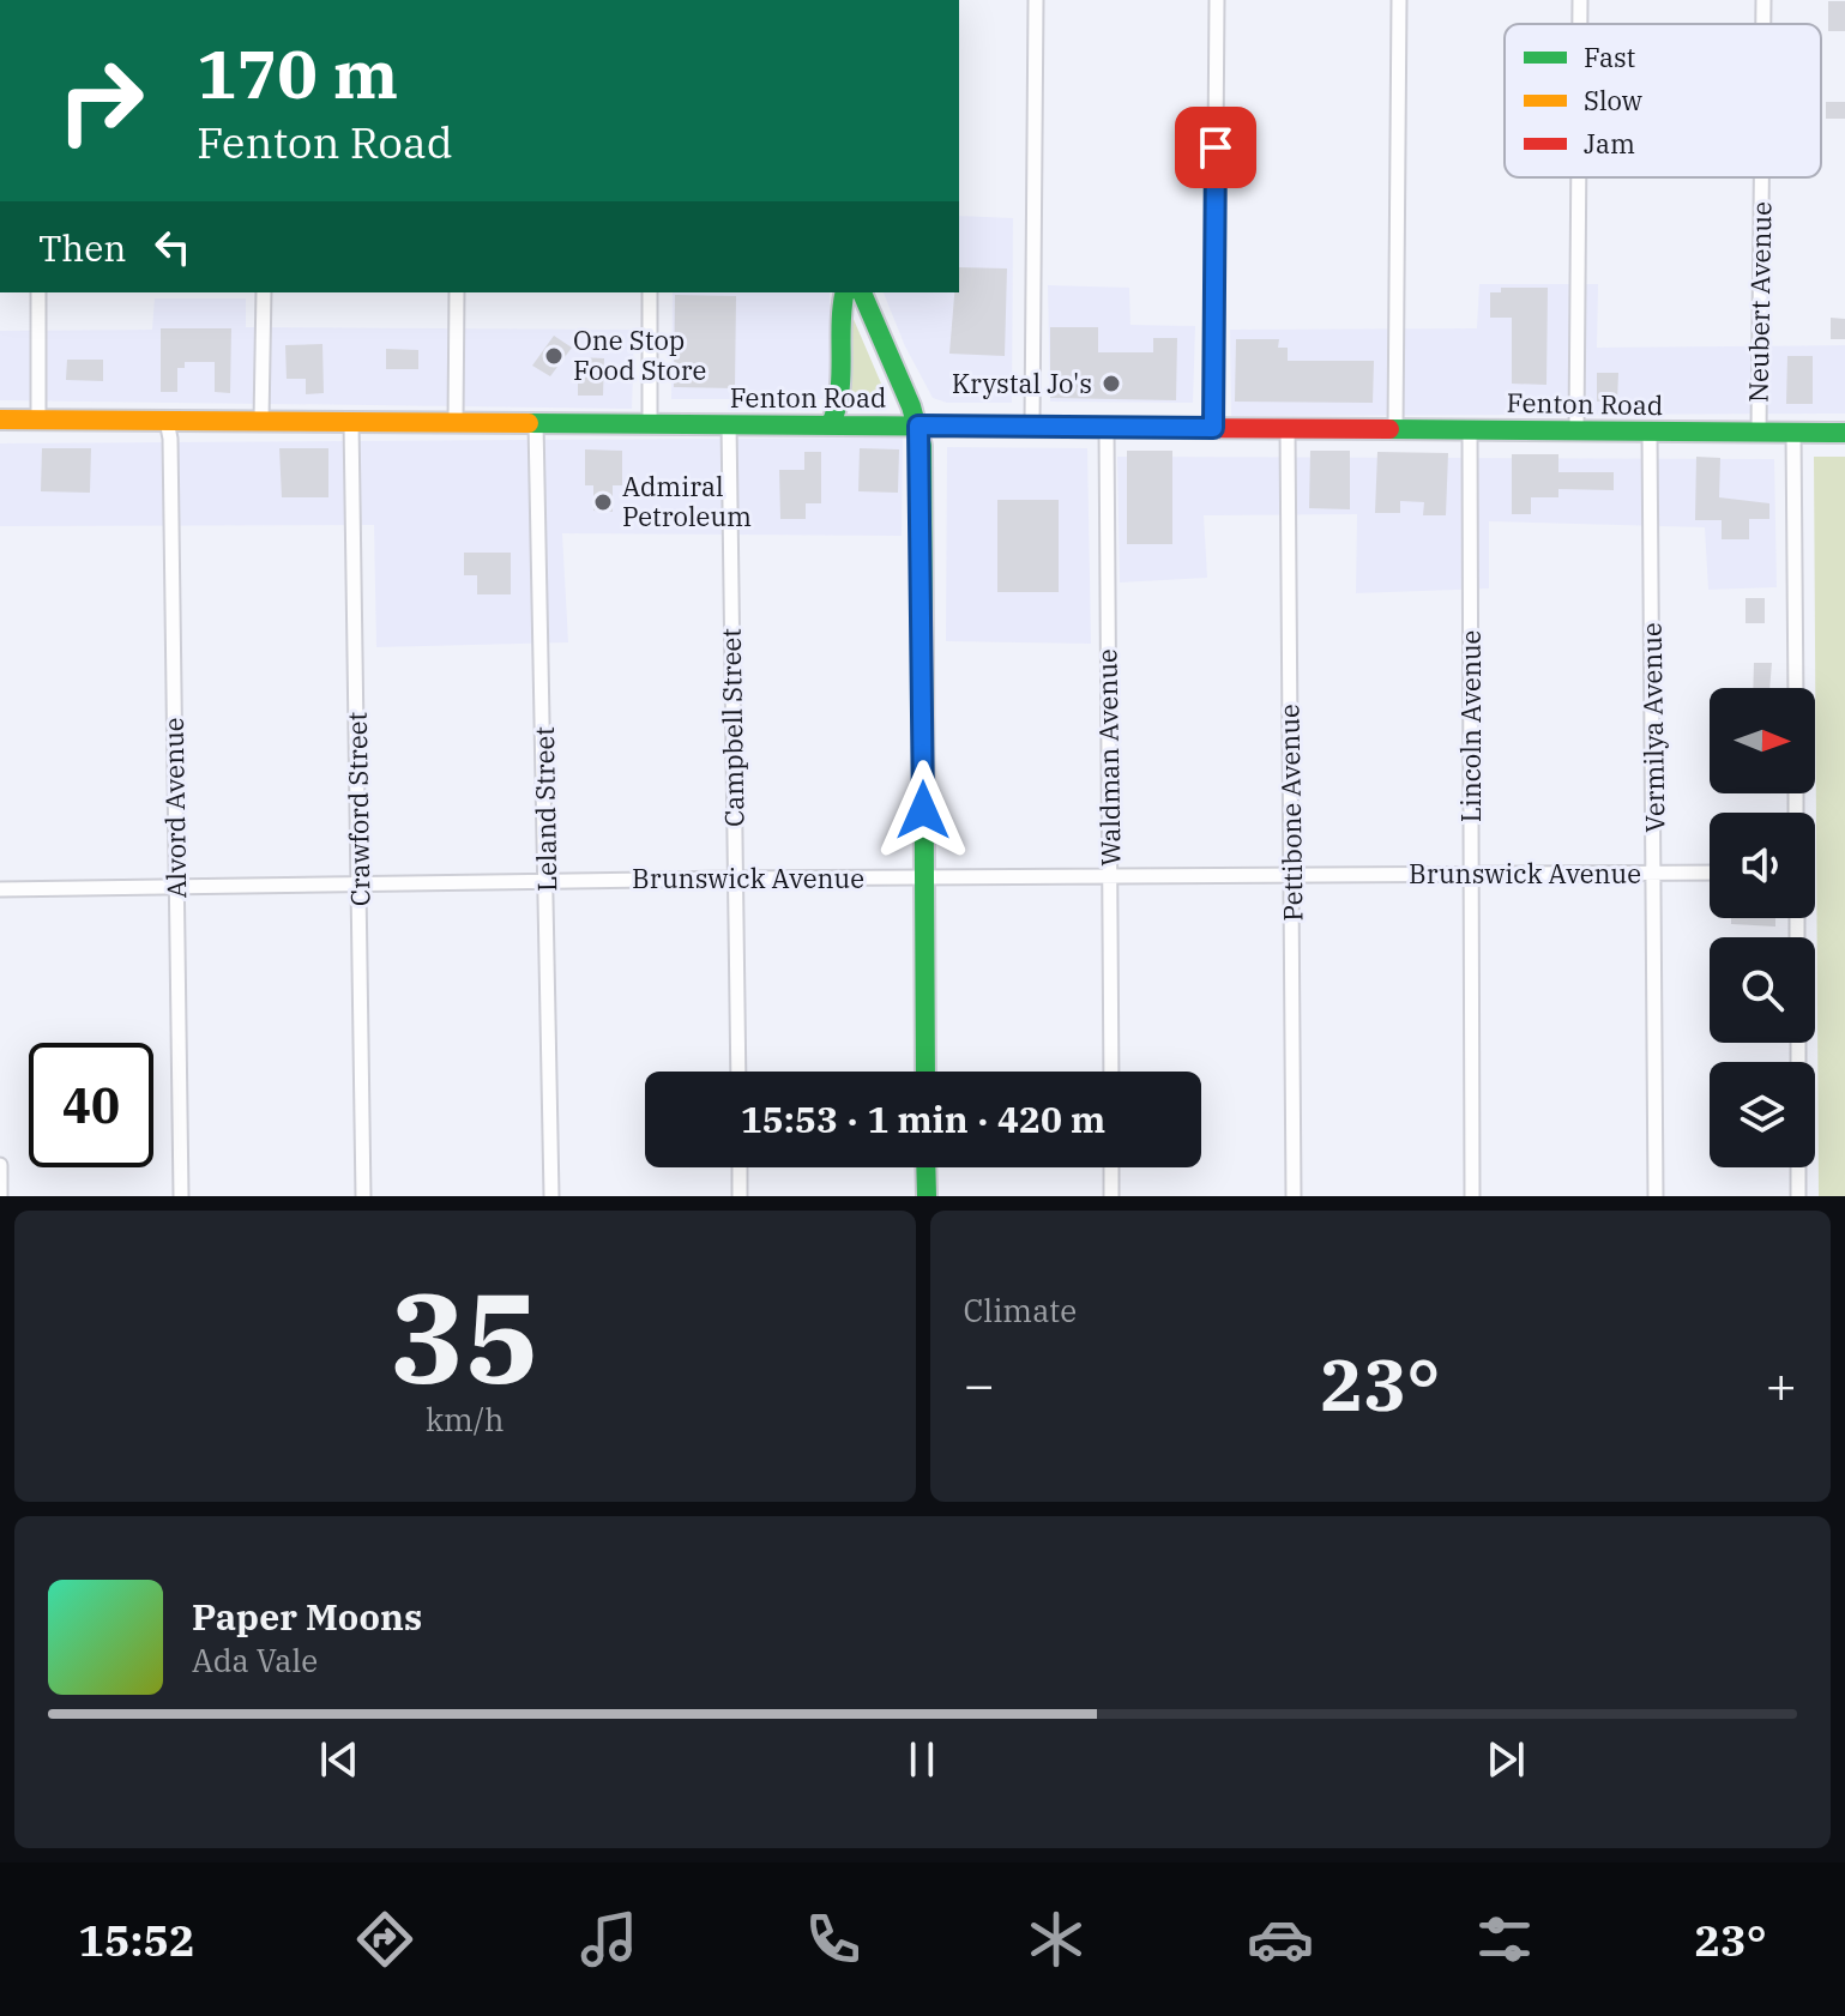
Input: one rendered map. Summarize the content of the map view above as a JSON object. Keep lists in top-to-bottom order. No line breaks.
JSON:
{"streets":{"street":["Neubert Avenue","Fenton Road","Lincoln Avenue","Campbell Street","Vermilya Avenue","Waldman Avenue","Alvord Avenue","Crawford Street","Leland Street","Pettibone Avenue","Brunswick Avenue"]},"crossings":[["Neubert Avenue","Fenton Road"],["Fenton Road","Lincoln Avenue"],["Fenton Road","Campbell Street"],["Fenton Road","Vermilya Avenue"],["Fenton Road","Waldman Avenue"],["Fenton Road","Alvord Avenue"],["Fenton Road","Crawford Street"],["Fenton Road","Leland Street"],["Fenton Road","Pettibone Avenue"],["Lincoln Avenue","Brunswick Avenue"],["Campbell Street","Brunswick Avenue"],["Vermilya Avenue","Brunswick Avenue"],["Waldman Avenue","Brunswick Avenue"],["Alvord Avenue","Brunswick Avenue"],["Crawford Street","Brunswick Avenue"],["Leland Street","Brunswick Avenue"],["Pettibone Avenue","Brunswick Avenue"]],"places":["One Stop Food Store","Krystal Jo's","Admiral Petroleum"],"legend":["Fast","Slow","Jam"],"north":"right","page":{"turn":["170 m","Fenton Road"],"then":"Then","limit":"40","trip":"15:53 · 1 min · 420 m","tile":[["35","km/h"],"Climate"],"heat":["−","23°","+"],"song":["Paper Moons","Ada Vale"],"tabs":["15:52","23°"]}}
